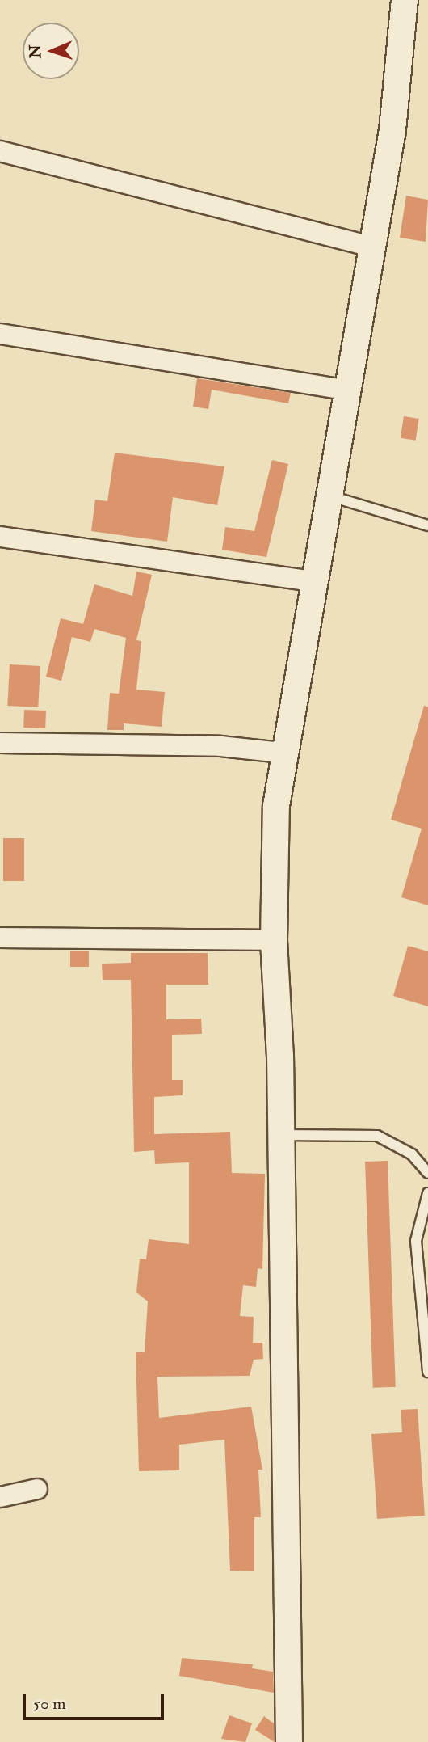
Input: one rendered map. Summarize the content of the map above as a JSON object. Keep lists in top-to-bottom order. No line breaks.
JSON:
{"scale_bar":"50 m","north":"left"}
